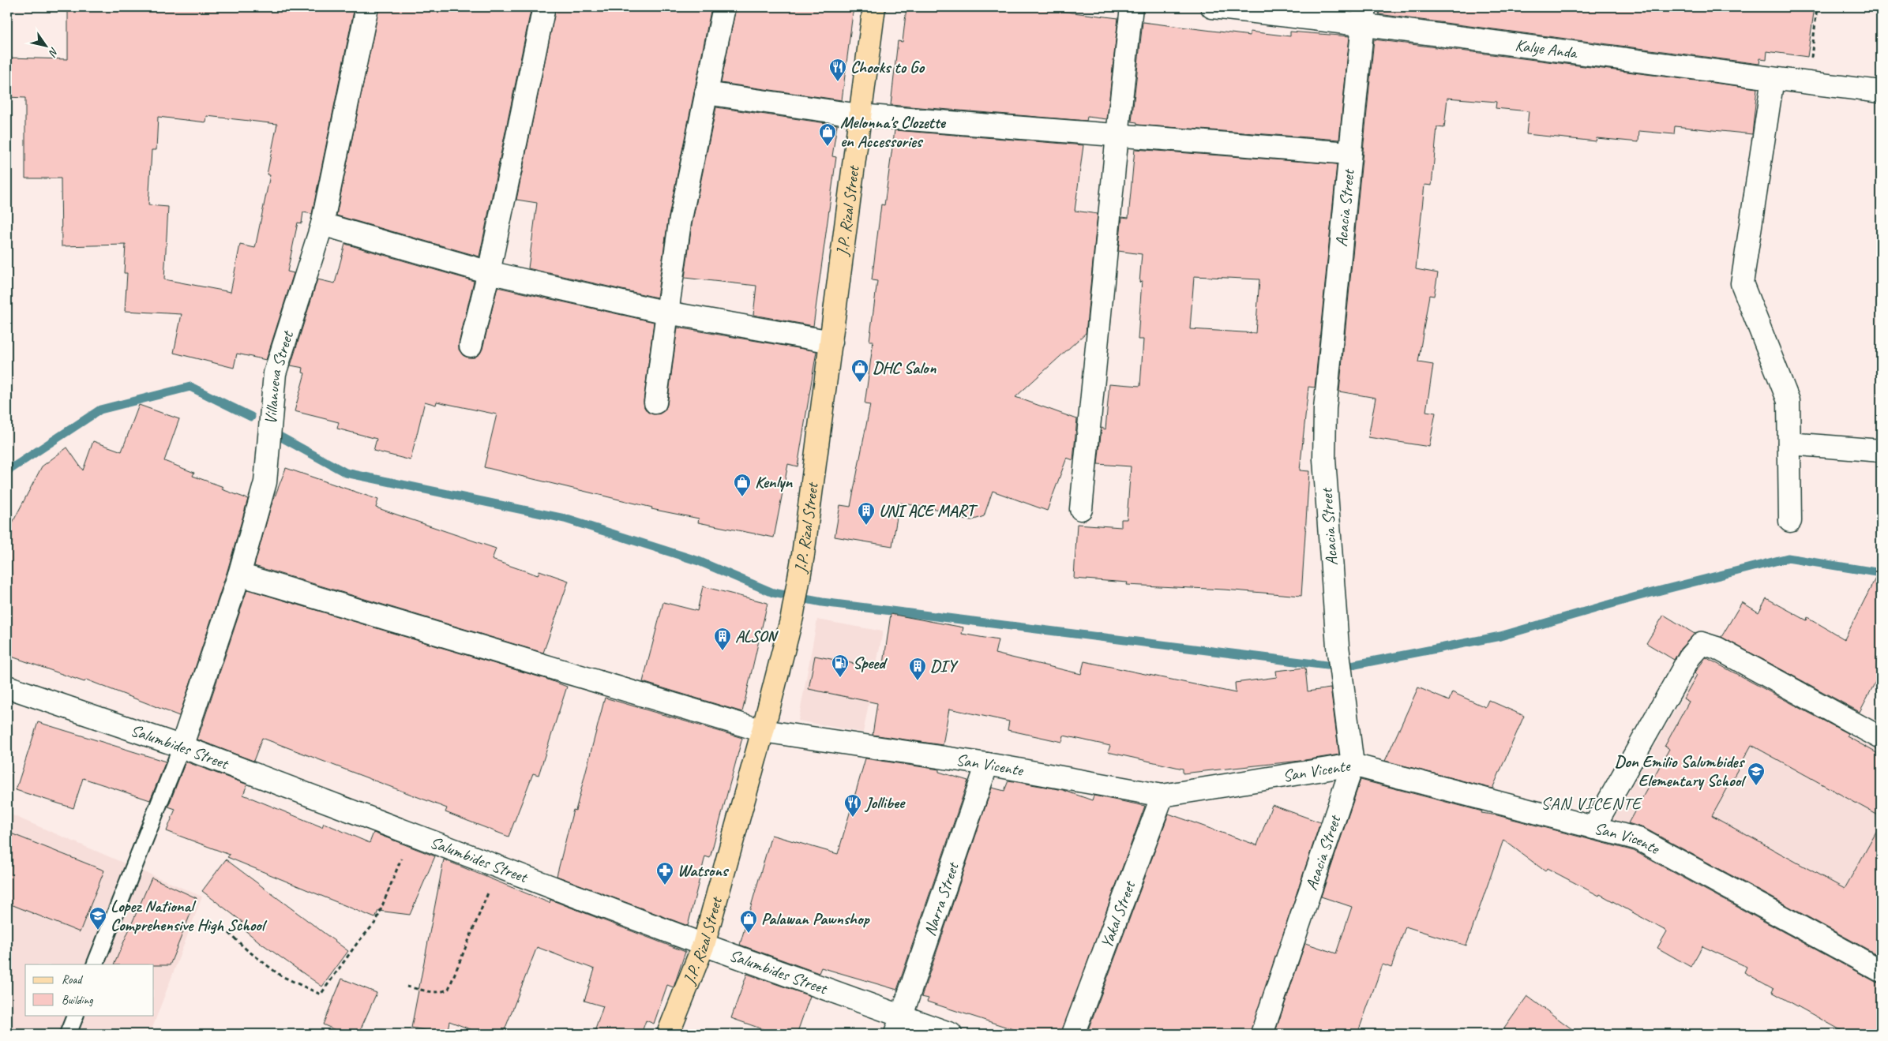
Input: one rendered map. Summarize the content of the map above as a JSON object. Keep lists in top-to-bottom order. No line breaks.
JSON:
{"streets":{"main road":["J.P. Rizal Street"],"street":["Kalye Anda","Acacia Street","Villanueva Street","Salumbides Street","San Vicente","Narra Street","Yakal Street"]},"crossings":[["Kalye Anda","Acacia Street"],["Acacia Street","San Vicente"],["J.P. Rizal Street","Salumbides Street"],["J.P. Rizal Street","San Vicente"],["Villanueva Street","Salumbides Street"],["Villanueva Street","San Vicente"],["Salumbides Street","Narra Street"],["San Vicente","Narra Street"],["San Vicente","Yakal Street"]],"districts":["SAN VICENTE"],"places":{"restaurant":["Chooks to Go","Jollibee"],"shop":["Melonna's Clozette en Accessories","DHC Salon","Kenlyn","Palawan Pawnshop"],"building":["UNI ACE MART","ALSON","DIY"],"fuel station":["Speed"],"school or university":["Don Emilio Salumbides Elementary School","Lopez National Comprehensive High School"],"pharmacy":["Watsons"]},"legend":["Road","Building"],"north":"bottom right"}
